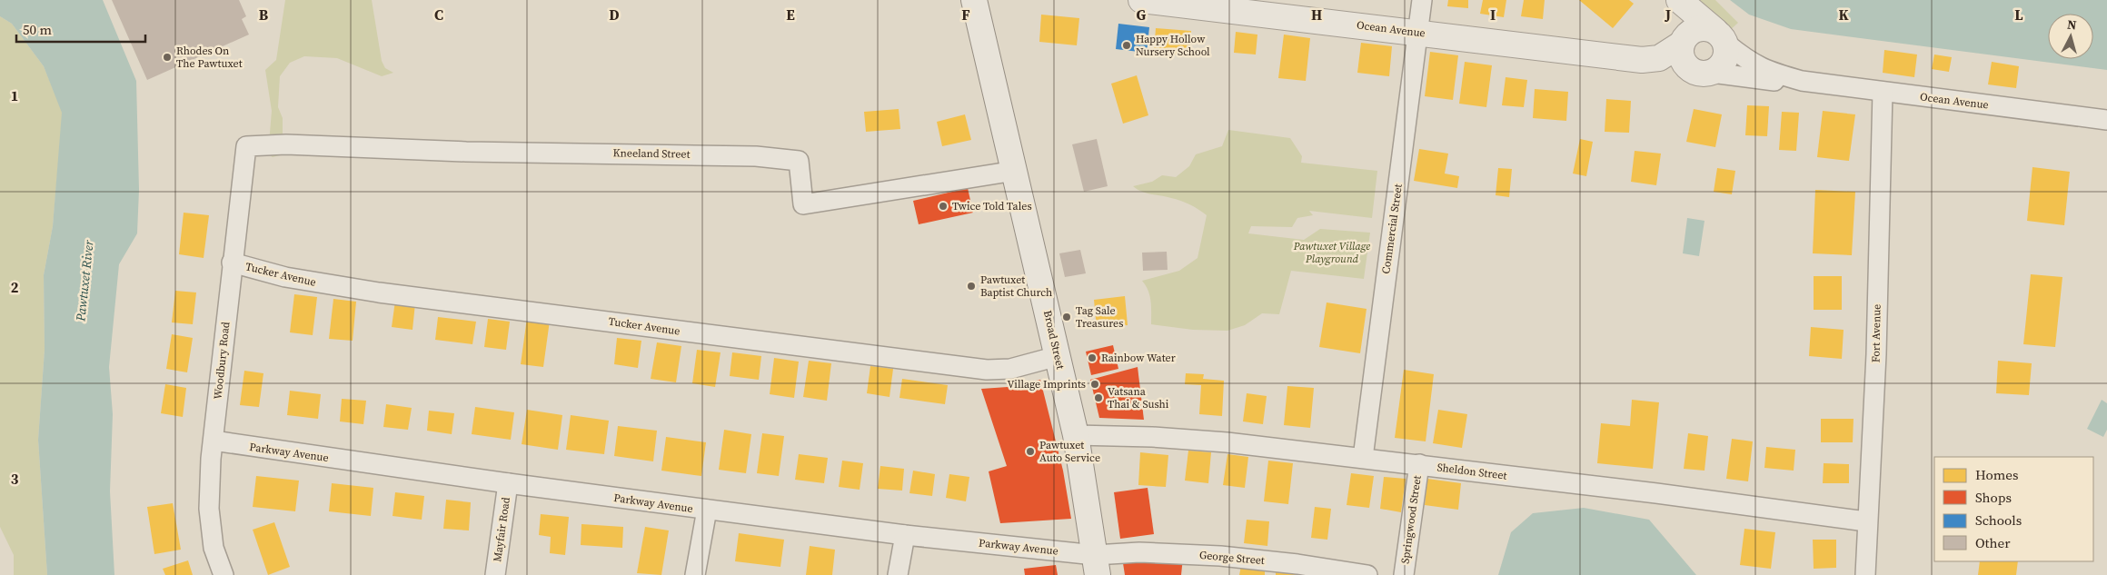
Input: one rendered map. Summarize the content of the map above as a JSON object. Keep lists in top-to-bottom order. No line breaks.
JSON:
{"streets":{"street":["Ocean Avenue","Kneeland Street","Commercial Street","Tucker Avenue","Fort Avenue","Broad Street","Woodbury Road","Parkway Avenue","Sheldon Street","Springwood Street","Mayfair Road","George Street"]},"crossings":[["Ocean Avenue","Commercial Street"],["Ocean Avenue","Fort Avenue"],["Kneeland Street","Broad Street"],["Kneeland Street","Woodbury Road"],["Commercial Street","Sheldon Street"],["Tucker Avenue","Broad Street"],["Tucker Avenue","Woodbury Road"],["Fort Avenue","Sheldon Street"],["Broad Street","Parkway Avenue"],["Broad Street","Sheldon Street"],["Broad Street","George Street"],["Woodbury Road","Parkway Avenue"],["Parkway Avenue","Mayfair Road"],["Parkway Avenue","George Street"],["Sheldon Street","Springwood Street"]],"water":["Pawtuxet River"],"parks":["Pawtuxet Village Playground"],"places":["Happy Hollow Nursery School","Rhodes On The Pawtuxet","Twice Told Tales","Pawtuxet Baptist Church","Tag Sale Treasures","Rainbow Water","Village Imprints","Vatsana Thai & Sushi","Pawtuxet Auto Service"],"legend":["Homes","Shops","Schools","Other"],"scale_bar":"50 m","north":"top","grid":{"columns":["B","C","D","E","F","G","H","I","J","K","L"],"rows":["1","2","3"]}}
